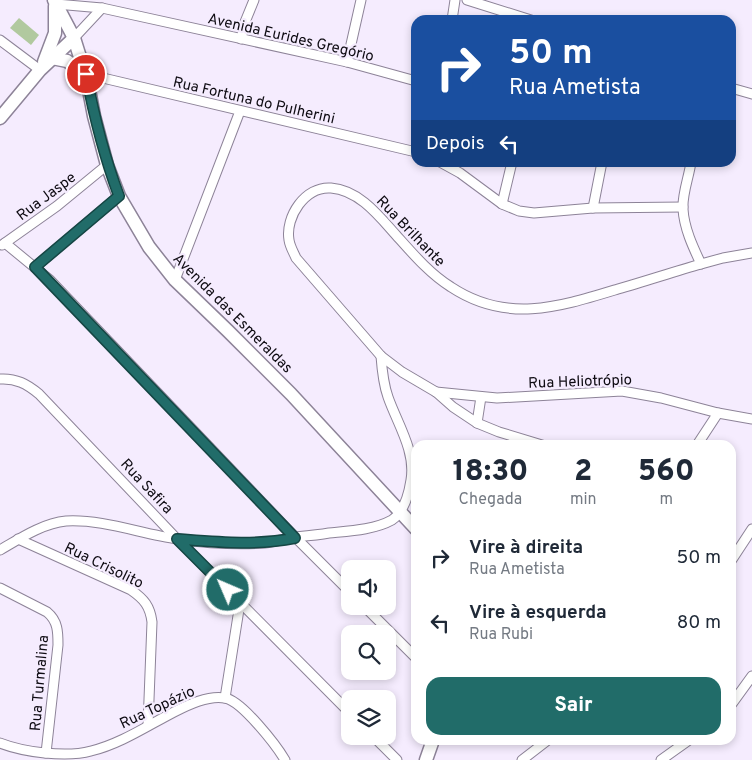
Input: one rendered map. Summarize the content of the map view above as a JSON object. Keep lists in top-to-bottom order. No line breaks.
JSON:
{"streets":{"main road":["Avenida das Esmeraldas"],"street":["Avenida Eurides Gregório","Rua Fortuna do Pulherini","Rua Jaspe","Rua Brilhante","Rua Heliotrópio","Rua Safira","Rua Crisolito","Rua Turmalina","Rua Topázio"]},"crossings":[["Avenida Eurides Gregório","Avenida das Esmeraldas"],["Rua Fortuna do Pulherini","Avenida das Esmeraldas"],["Rua Jaspe","Avenida das Esmeraldas"],["Rua Brilhante","Rua Heliotrópio"],["Rua Crisolito","Rua Topázio"],["Rua Turmalina","Rua Topázio"]],"page":{"turn":["50 m","Rua Ametista"],"then":"Depois","eta":["18:30","Chegada","2","min","560","m"],"list":[{"name":"Vire à direita","note":"Rua Ametista","value":"50 m"},{"name":"Vire à esquerda","note":"Rua Rubi","value":"80 m"}],"buttons":"Sair"}}
